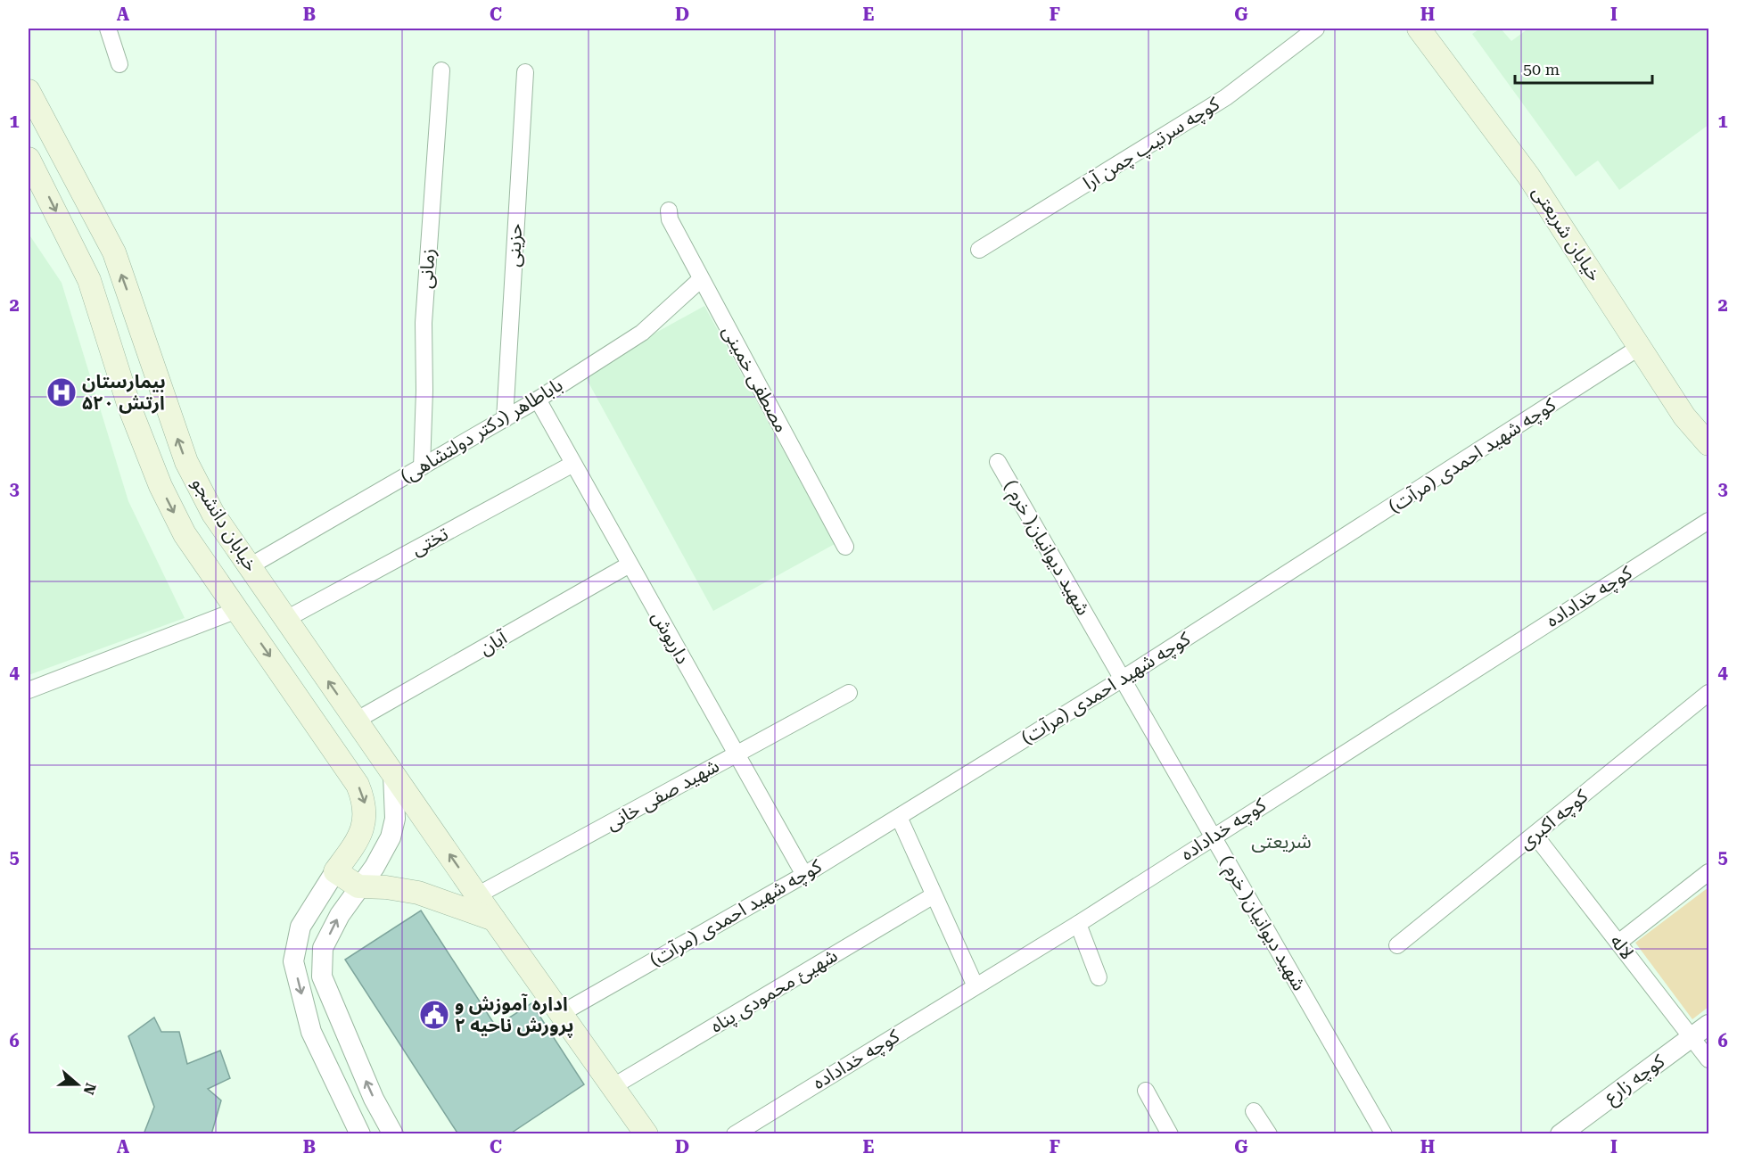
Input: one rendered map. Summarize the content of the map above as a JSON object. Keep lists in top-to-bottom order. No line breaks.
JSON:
{"streets":{"main road":["خیابان شریعتی","خیابان دانشجو"],"street":["کوچه سرتیپ چمن آرا","حزینی","زمانی","مصطفی خمینی","باباطاهر (دکتر دولتشاهی)","کوچه شهید احمدی (مرآت)","تختی","شهید دیوانیان( خرم )","کوچه خداداده","داریوش","آبان","شهید صفی خانی","کوچه اکبری","لاله","شهیئ محمودی پناه","کوچه زارع"]},"crossings":[["خیابان شریعتی","کوچه شهید احمدی (مرآت)"],["حزینی","باباطاهر (دکتر دولتشاهی)"],["زمانی","باباطاهر (دکتر دولتشاهی)"],["مصطفی خمینی","باباطاهر (دکتر دولتشاهی)"],["باباطاهر (دکتر دولتشاهی)","خیابان دانشجو"],["باباطاهر (دکتر دولتشاهی)","داریوش"],["کوچه شهید احمدی (مرآت)","خیابان دانشجو"],["کوچه شهید احمدی (مرآت)","شهید دیوانیان( خرم )"],["کوچه شهید احمدی (مرآت)","داریوش"],["خیابان دانشجو","تختی"],["خیابان دانشجو","آبان"],["خیابان دانشجو","شهید صفی خانی"],["خیابان دانشجو","شهیئ محمودی پناه"],["تختی","داریوش"],["شهید دیوانیان( خرم )","کوچه خداداده"],["داریوش","آبان"],["داریوش","شهید صفی خانی"],["کوچه اکبری","لاله"],["لاله","کوچه زارع"]],"districts":["شریعتی"],"places":{"hospital":["بیمارستان ۵۲۰ ارتش"],"public building":["اداره آموزش و پرورش ناحیه ۲"]},"scale_bar":"50 m","north":"right","grid":{"columns":["A","B","C","D","E","F","G","H","I"],"rows":["1","2","3","4","5","6"]}}
